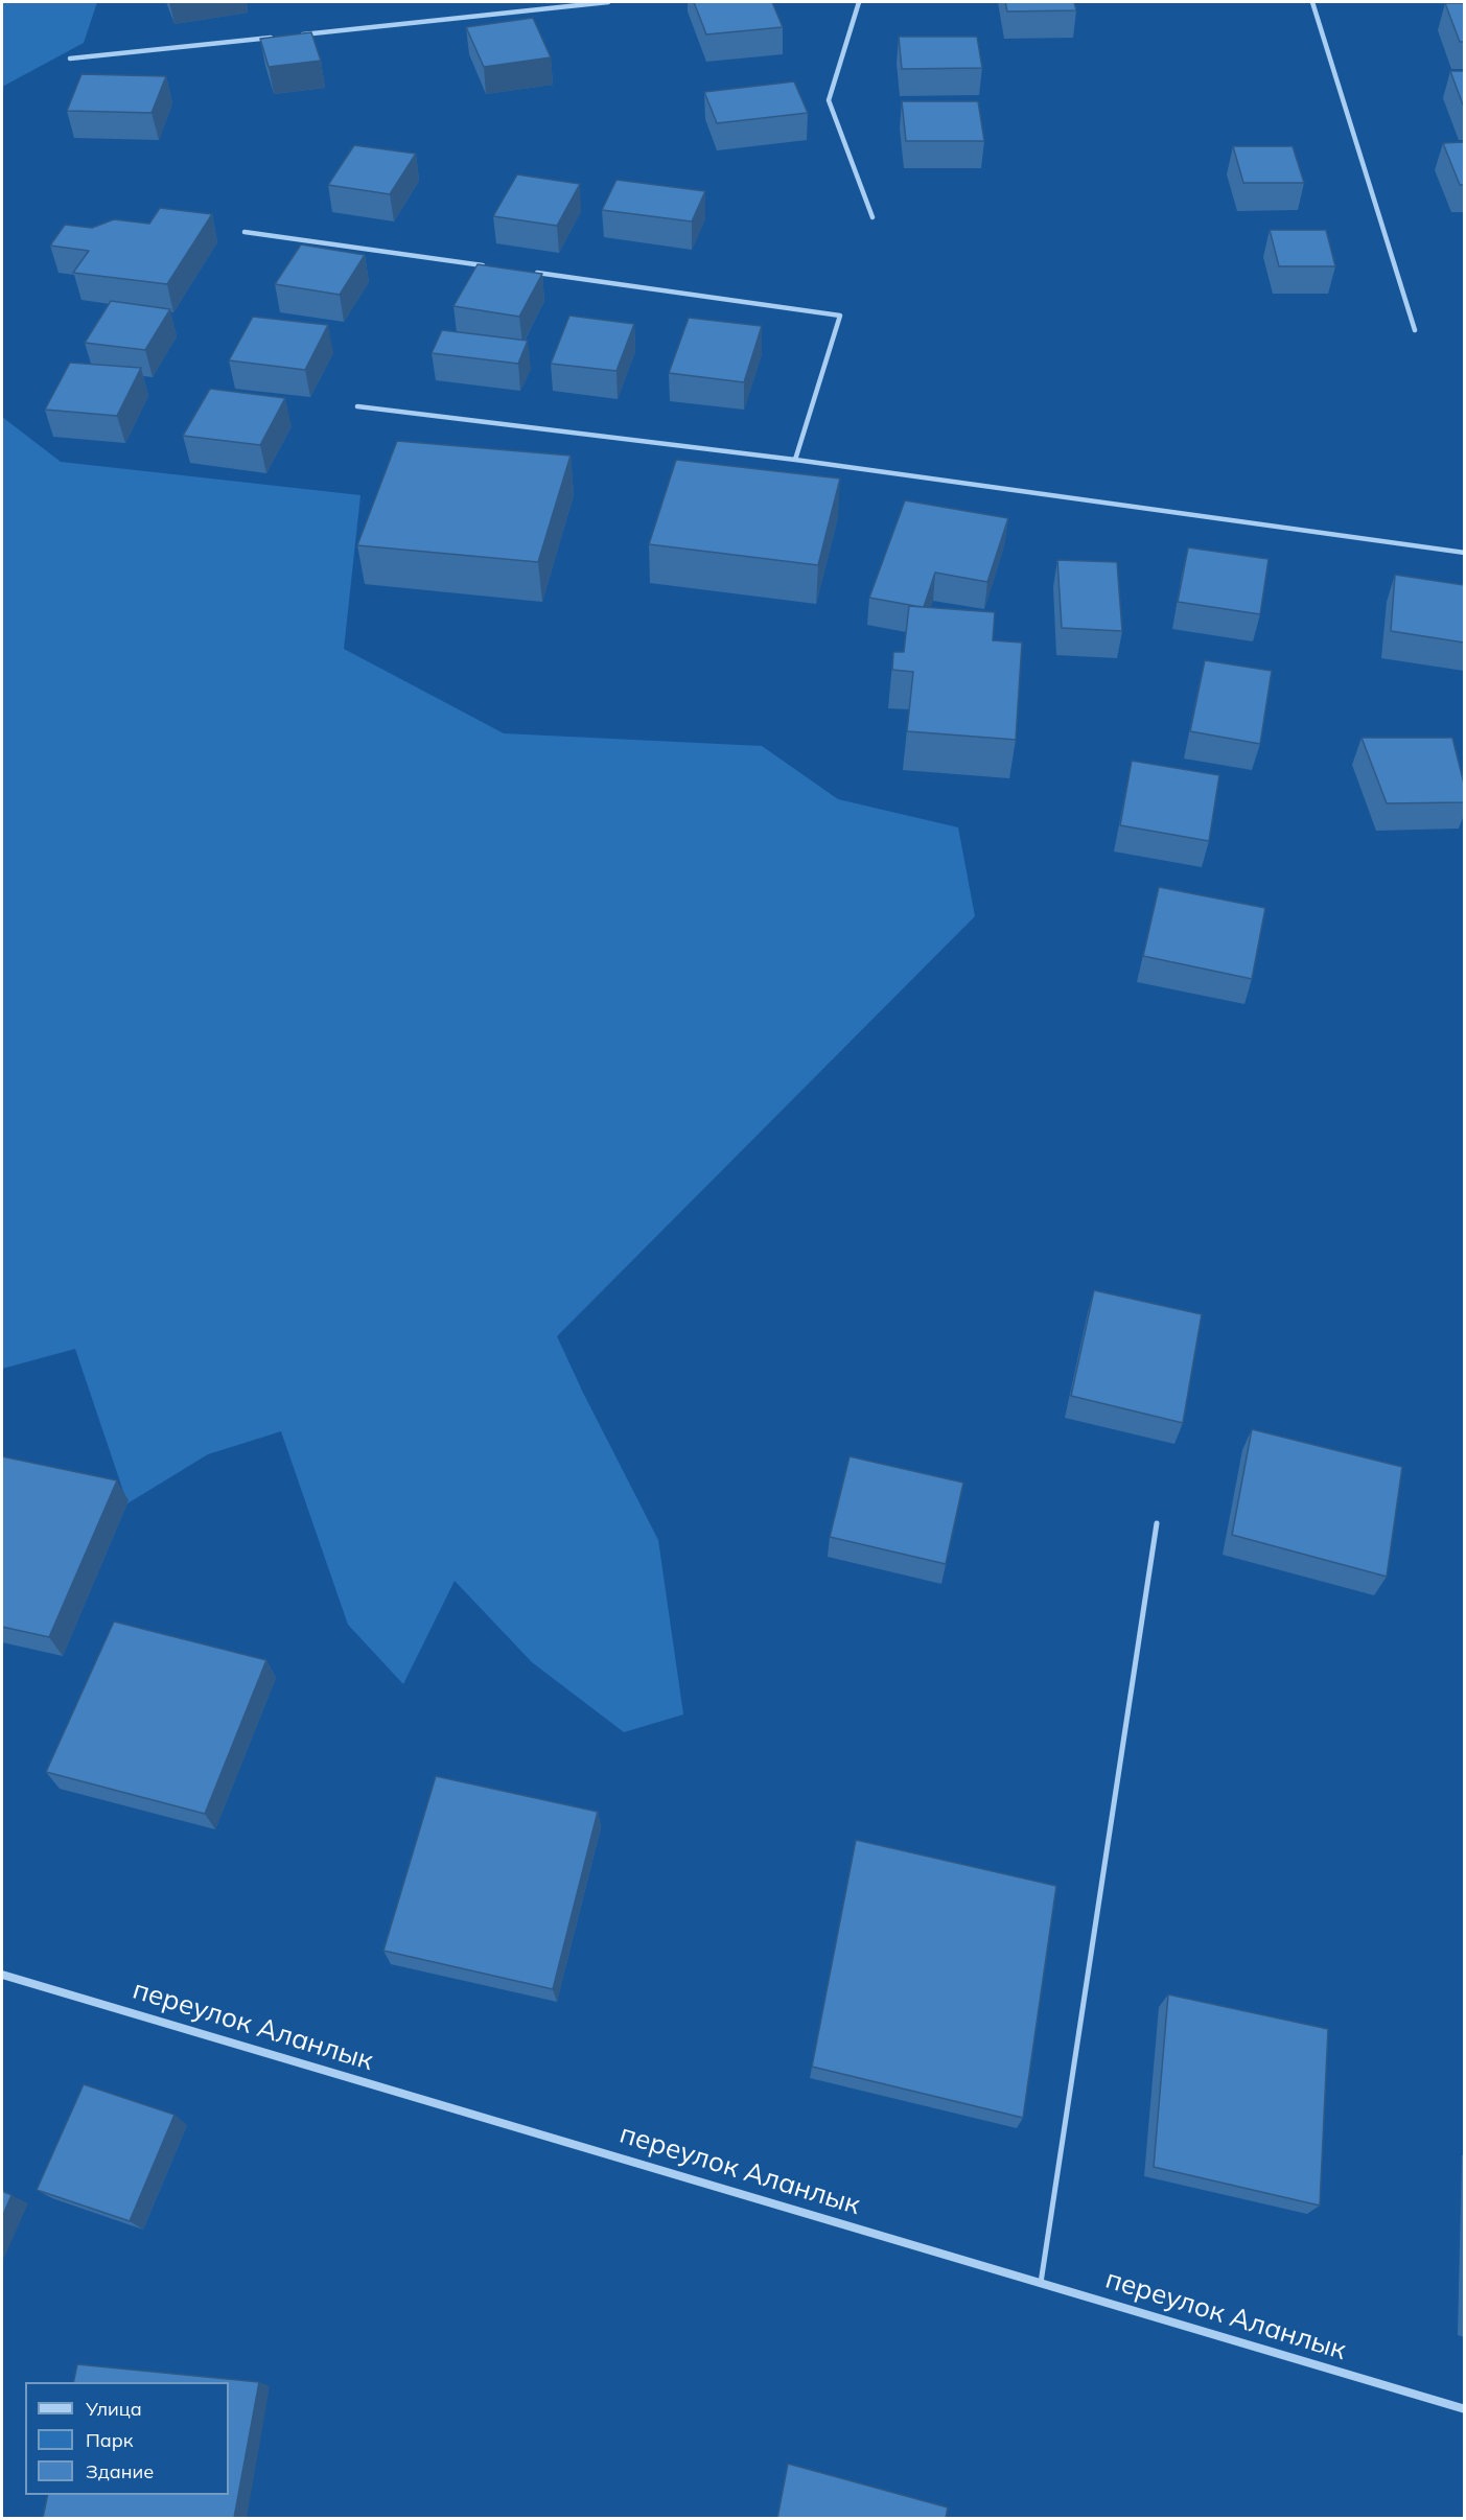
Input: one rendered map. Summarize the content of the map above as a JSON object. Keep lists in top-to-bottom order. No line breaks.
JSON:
{"streets":{"street":["переулок Аланлык"]},"legend":["Улица","Парк","Здание"]}
